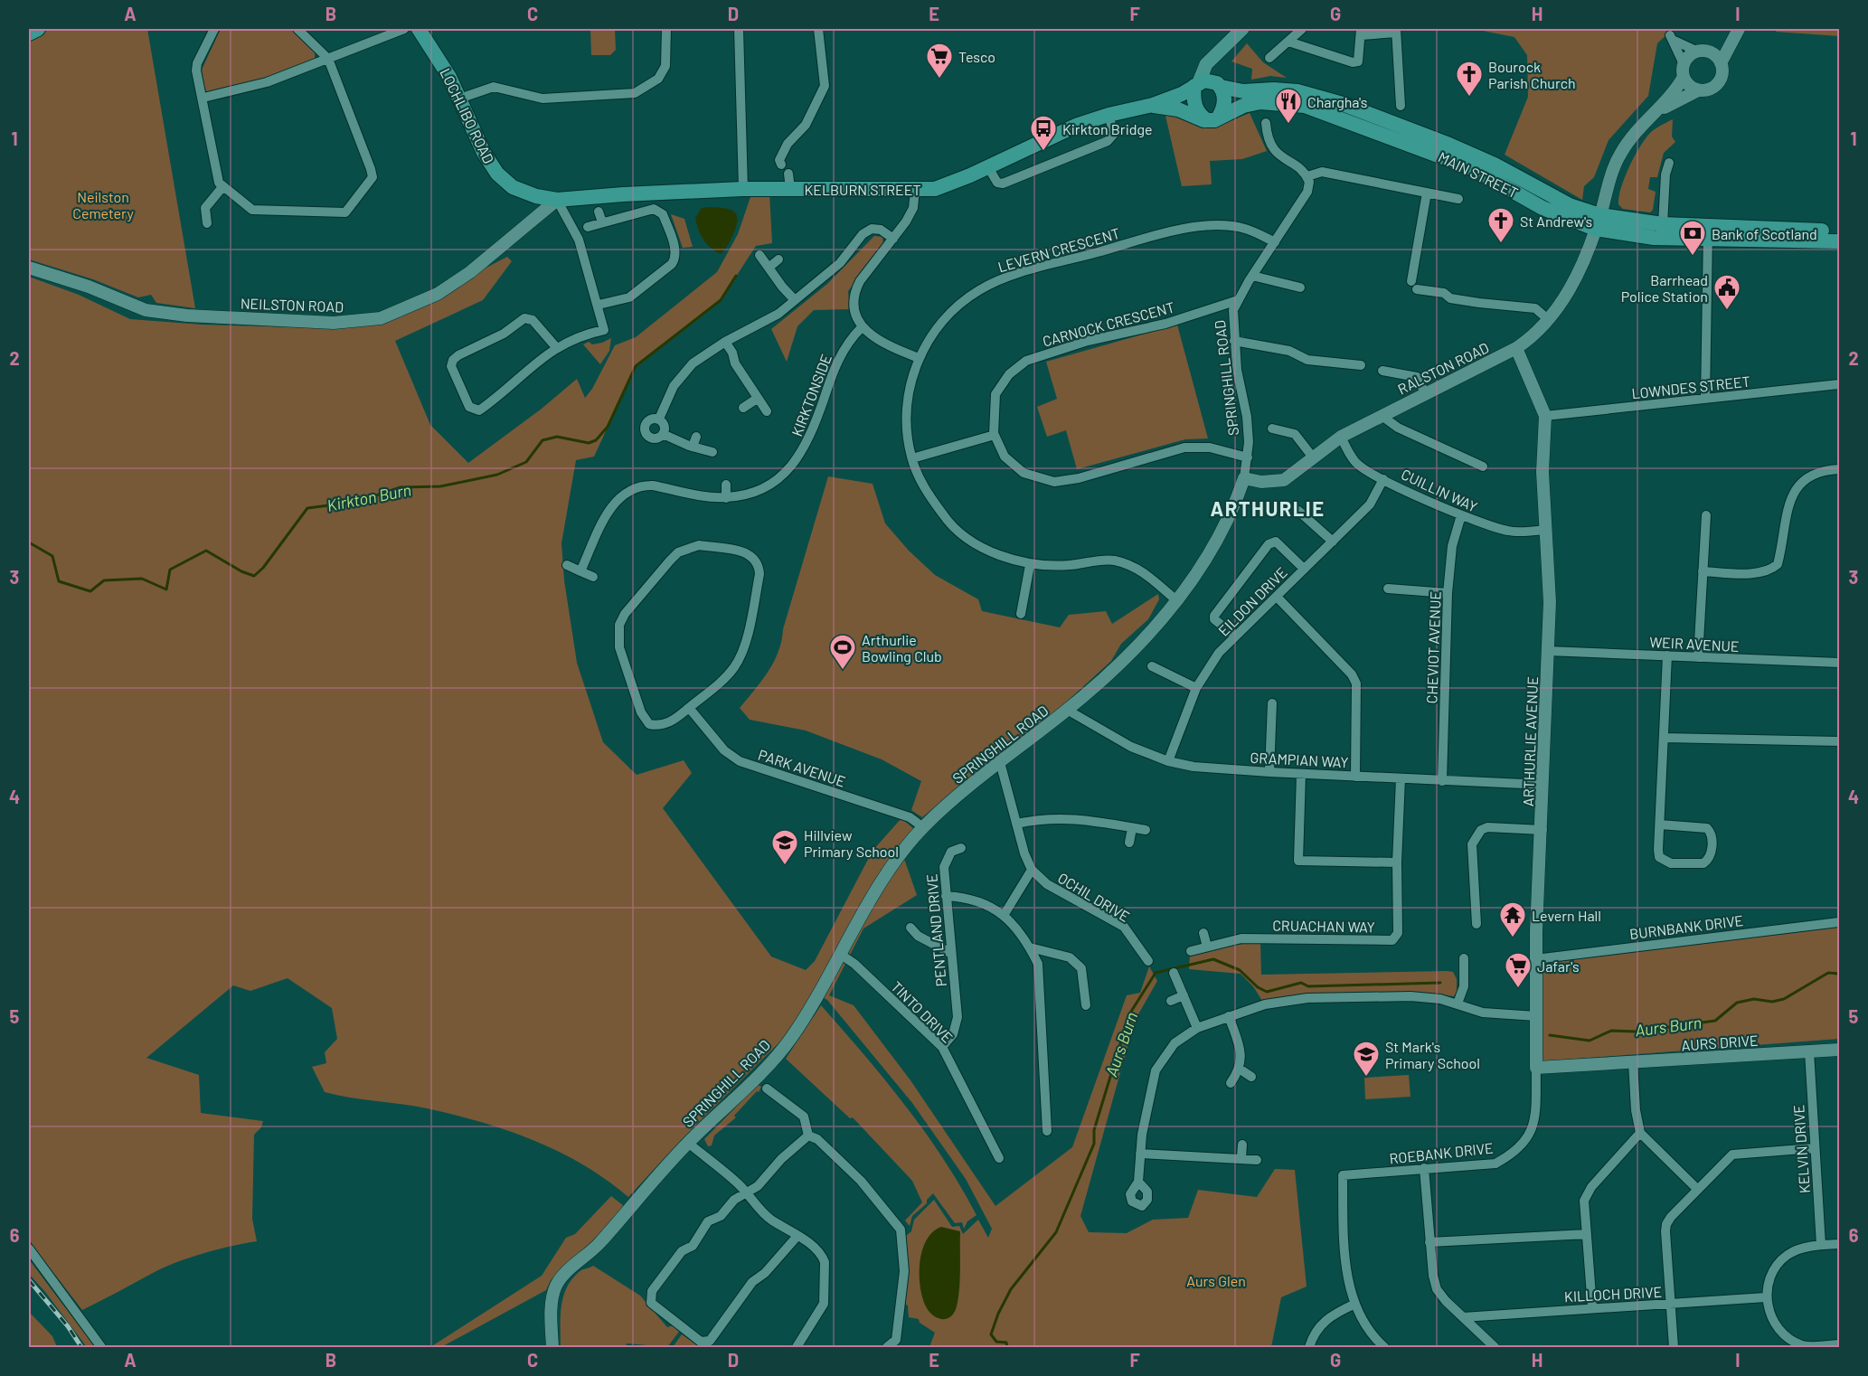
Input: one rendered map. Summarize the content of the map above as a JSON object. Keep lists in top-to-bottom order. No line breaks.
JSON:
{"streets":{"main road":["LOCHLIBO ROAD","MAIN STREET","KELBURN STREET"],"street":["LEVERN CRESCENT","NEILSTON ROAD","CARNOCK CRESCENT","RALSTON ROAD","SPRINGHILL ROAD","LOWNDES STREET","KIRKTONSIDE","CUILLIN WAY","EILDON DRIVE","WEIR AVENUE","CHEVIOT AVENUE","ARTHURLIE AVENUE","GRAMPIAN WAY","PARK AVENUE","OCHIL DRIVE","CRUACHAN WAY","BURNBANK DRIVE","PENTLAND DRIVE","TINTO DRIVE","AURS DRIVE","KELVIN DRIVE","ROEBANK DRIVE","KILLOCH DRIVE"]},"crossings":[["LOCHLIBO ROAD","KELBURN STREET"],["LOCHLIBO ROAD","NEILSTON ROAD"],["MAIN STREET","KELBURN STREET"],["MAIN STREET","RALSTON ROAD"],["KELBURN STREET","NEILSTON ROAD"],["LEVERN CRESCENT","SPRINGHILL ROAD"],["CARNOCK CRESCENT","SPRINGHILL ROAD"],["RALSTON ROAD","SPRINGHILL ROAD"],["RALSTON ROAD","CUILLIN WAY"],["SPRINGHILL ROAD","GRAMPIAN WAY"],["SPRINGHILL ROAD","PARK AVENUE"],["SPRINGHILL ROAD","TINTO DRIVE"],["LOWNDES STREET","ARTHURLIE AVENUE"],["CUILLIN WAY","EILDON DRIVE"],["CUILLIN WAY","CHEVIOT AVENUE"],["CUILLIN WAY","ARTHURLIE AVENUE"],["EILDON DRIVE","GRAMPIAN WAY"],["WEIR AVENUE","ARTHURLIE AVENUE"],["CHEVIOT AVENUE","GRAMPIAN WAY"],["ARTHURLIE AVENUE","GRAMPIAN WAY"],["ARTHURLIE AVENUE","BURNBANK DRIVE"],["ARTHURLIE AVENUE","AURS DRIVE"],["ARTHURLIE AVENUE","ROEBANK DRIVE"],["PENTLAND DRIVE","TINTO DRIVE"],["AURS DRIVE","KELVIN DRIVE"],["AURS DRIVE","ROEBANK DRIVE"]],"districts":["ARTHURLIE"],"water":["Kirkton Burn","Aurs Burn"],"parks":["Neilston Cemetery","Aurs Glen"],"places":{"supermarket":["Tesco","Jafar's"],"church":["Bourock Parish Church","St Andrew's"],"restaurant":["Chargha's"],"bus stop":["Kirkton Bridge"],"bank":["Bank of Scotland"],"public building":["Barrhead Police Station"],"sports":["Arthurlie Bowling Club"],"school or university":["Hillview Primary School","St Mark's Primary School"],"temple":["Levern Hall"]},"grid":{"columns":["A","B","C","D","E","F","G","H","I"],"rows":["1","2","3","4","5","6"]}}
